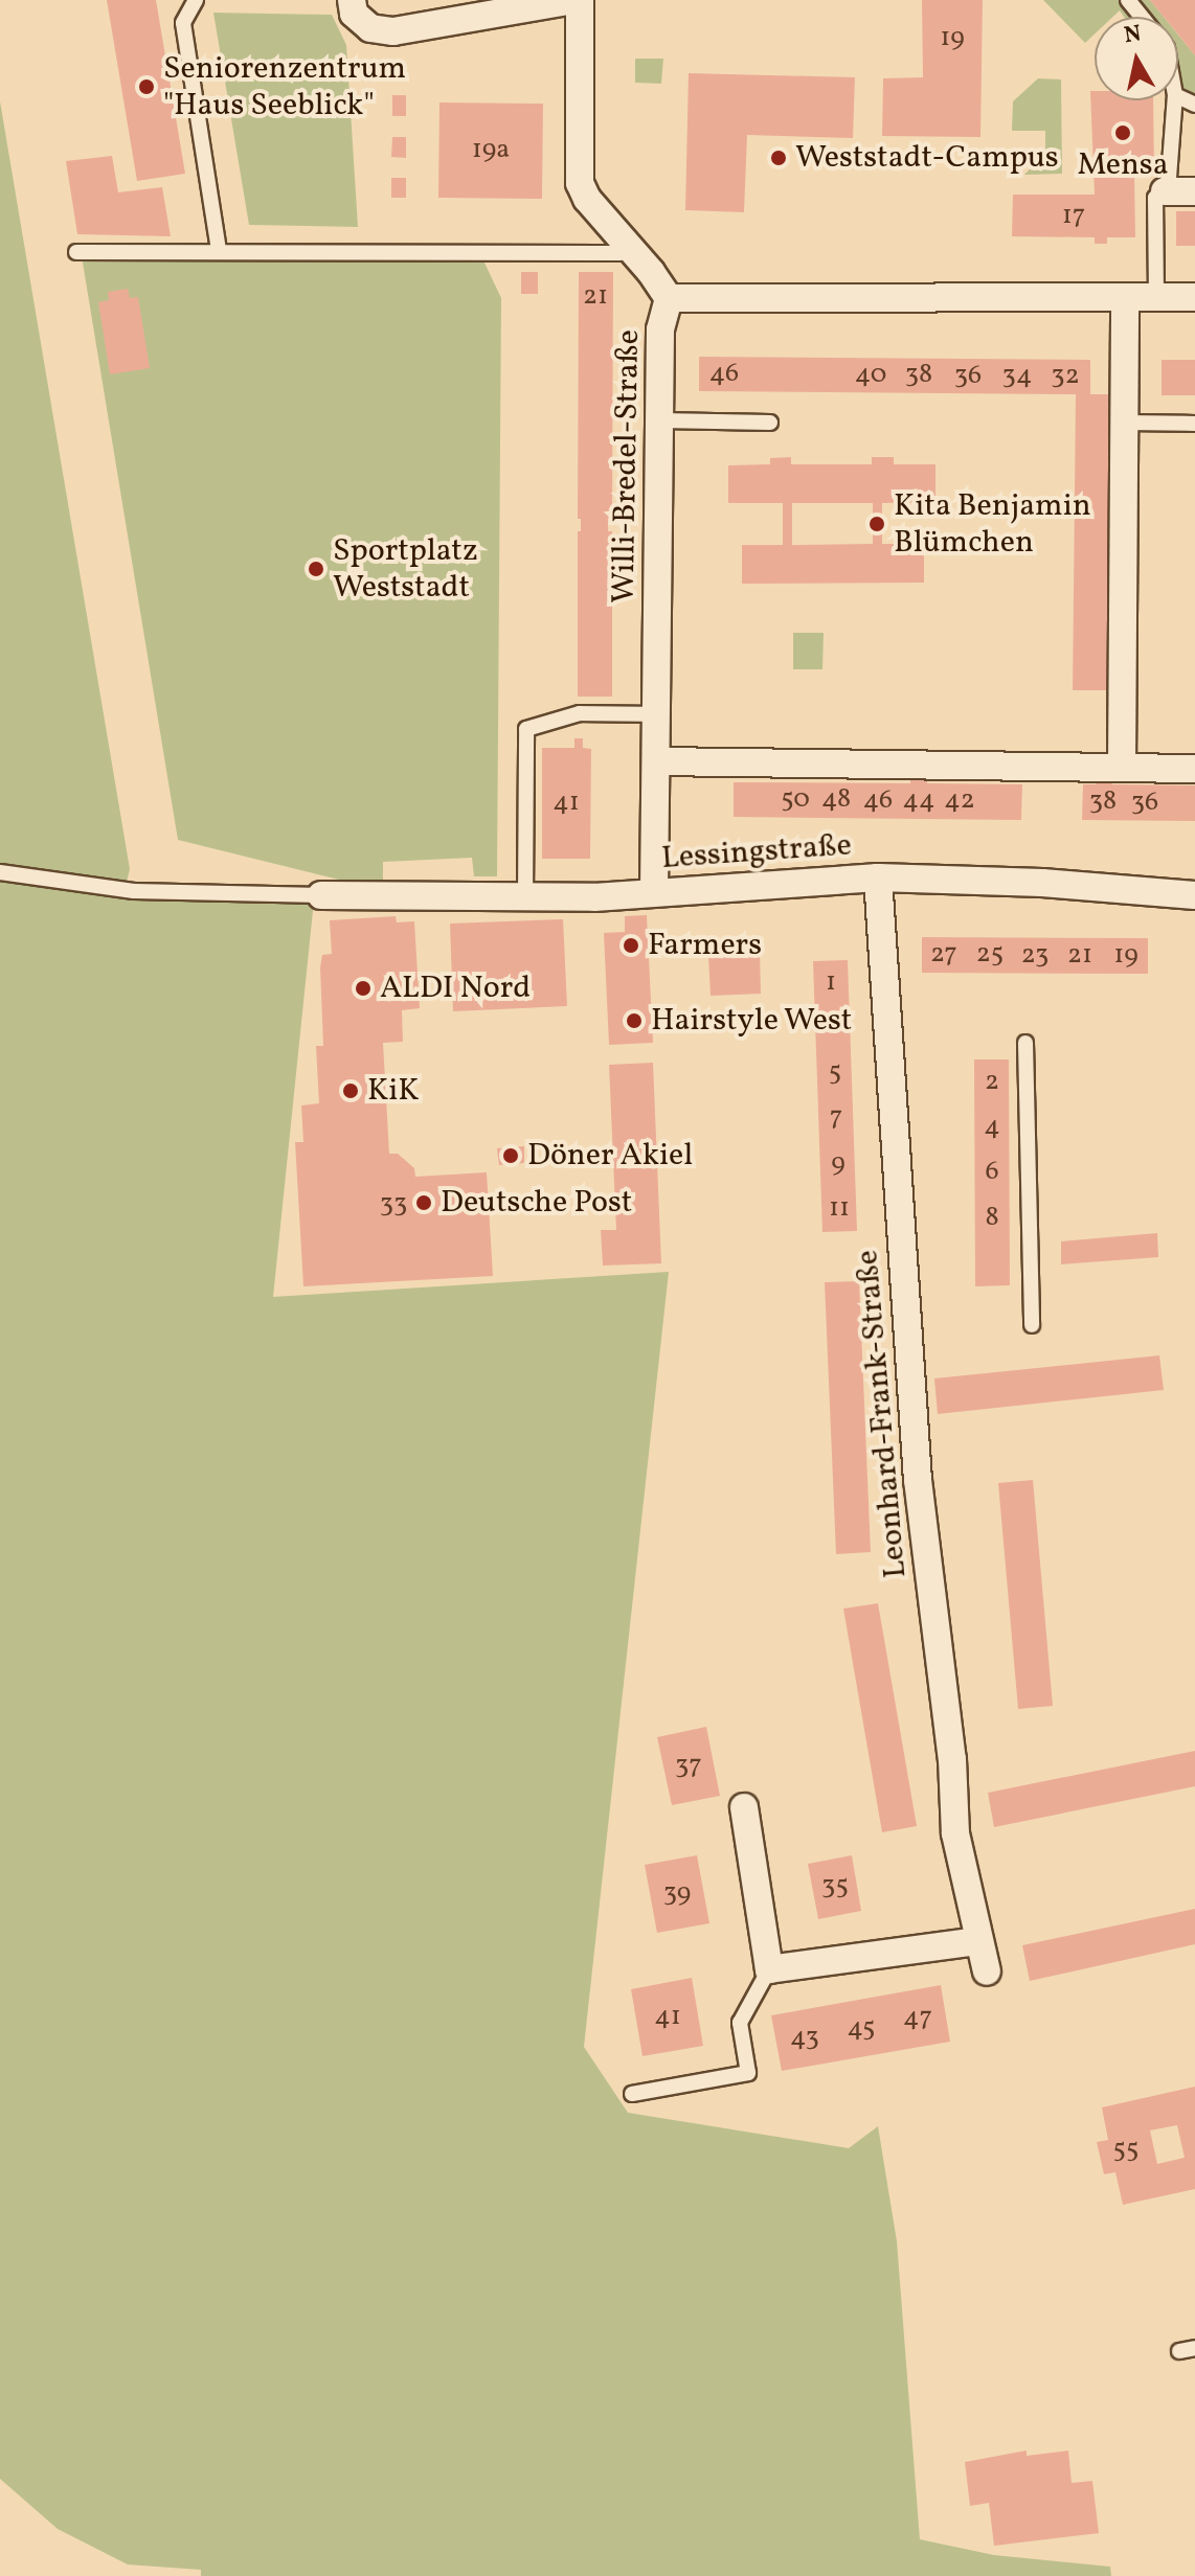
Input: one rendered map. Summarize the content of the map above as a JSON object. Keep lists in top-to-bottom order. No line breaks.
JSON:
{"streets":{"street":["Willi-Bredel-Straße","Lessingstraße","Leonhard-Frank-Straße"]},"crossings":[["Willi-Bredel-Straße","Lessingstraße"],["Lessingstraße","Leonhard-Frank-Straße"]],"places":["Seniorenzentrum \"Haus Seeblick\"","Mensa","Weststadt-Campus","Kita Benjamin Blümchen","Sportplatz Weststadt","Farmers","ALDI Nord","Hairstyle West","KiK","Döner Akiel","Deutsche Post"],"house_numbers":["19","19a","17","21","46","40","38","36","34","32","50","48","46","44","42","38","41","36","27","25","23","21","19","1","5","2","7","4","9","6","33","11","8","37","35","39","41","47","45","43","55"],"north":"top"}
